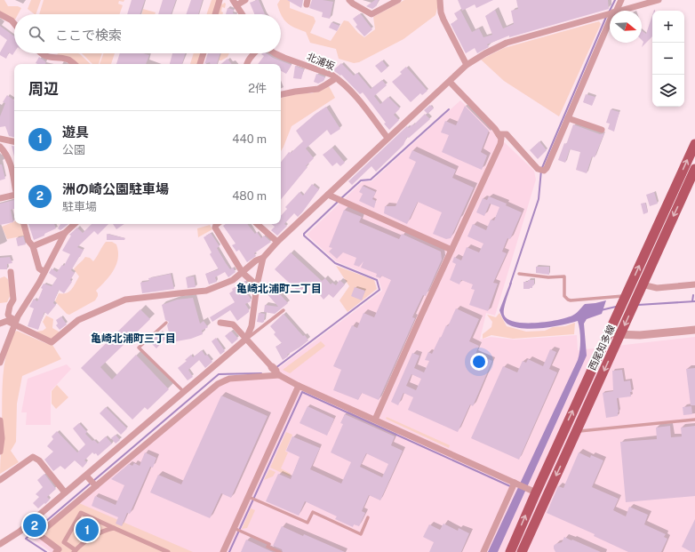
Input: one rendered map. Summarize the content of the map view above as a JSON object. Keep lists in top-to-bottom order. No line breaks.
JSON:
{"streets":{"main road":["西尾知多線"],"street":["北浦坂"]},"districts":["亀崎北浦町二丁目","亀崎北浦町三丁目"],"north":"right","page":{"map_buttons":["+","−"],"search":"ここで検索","heading":["周辺","2件"],"list":[{"mark":"1","name":"遊具","note":"公園","value":"440 m"},{"mark":"2","name":"洲の崎公園駐車場","note":"駐車場","value":"480 m"}],"pins":["2","1"]}}
